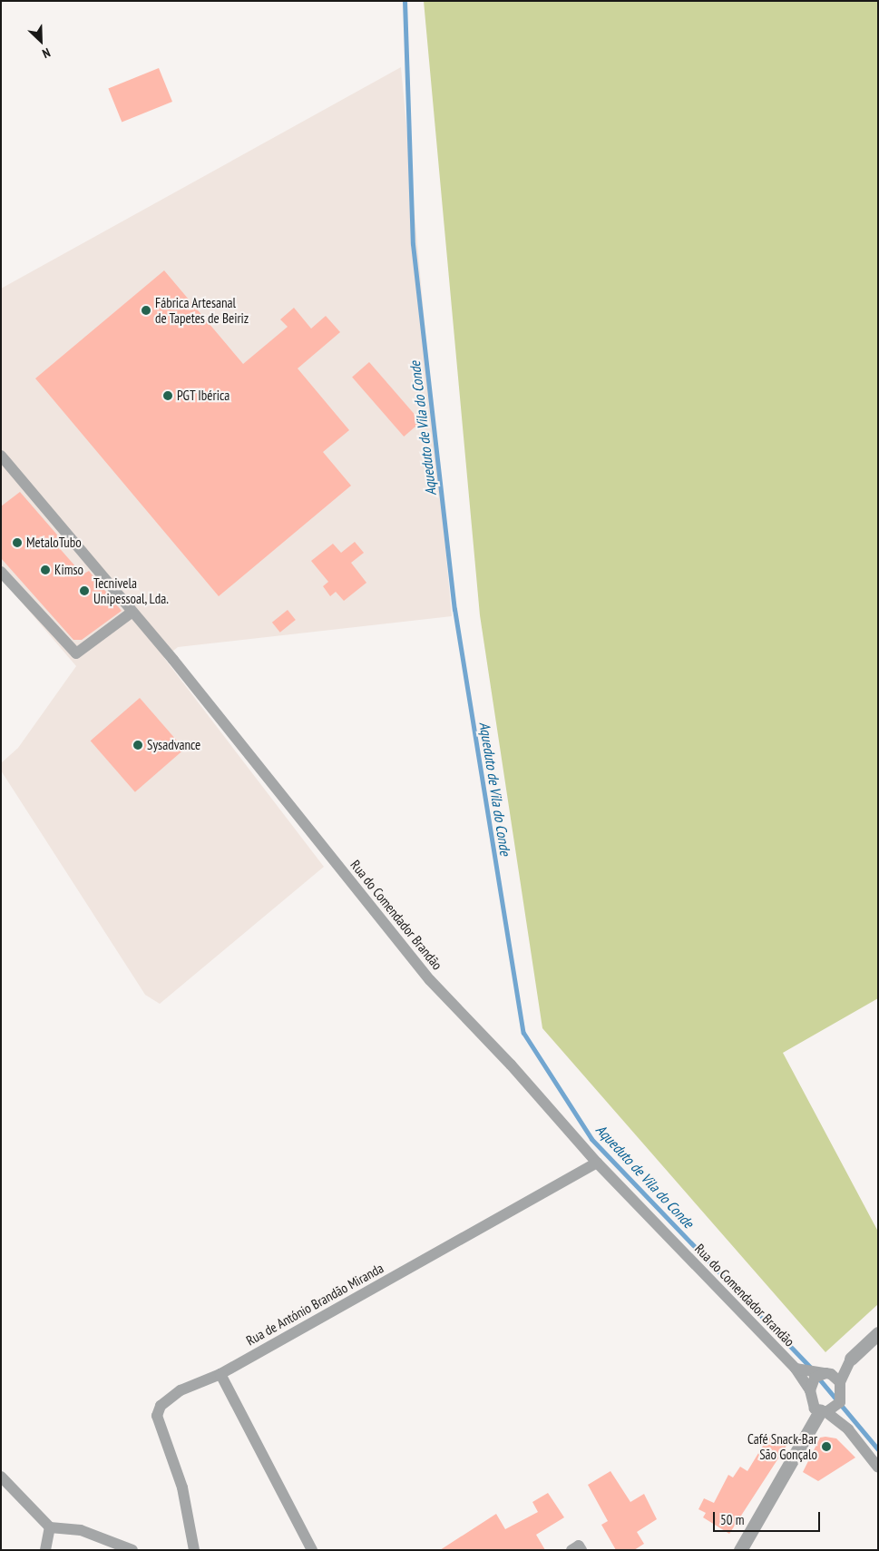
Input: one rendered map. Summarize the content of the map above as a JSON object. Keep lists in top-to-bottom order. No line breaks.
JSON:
{"streets":{"street":["Rua do Comendador Brandão","Rua de António Brandão Miranda"]},"crossings":[["Rua do Comendador Brandão","Rua de António Brandão Miranda"]],"water":["Aqueduto de Vila do Conde"],"places":["Fábrica Artesanal de Tapetes de Beiriz","PGT Ibérica","MetaloTubo","Kimso","Tecnivela Unipessoal, Lda.","Sysadvance","Café Snack-Bar São Gonçalo"],"scale_bar":"50 m","north":"bottom right"}
